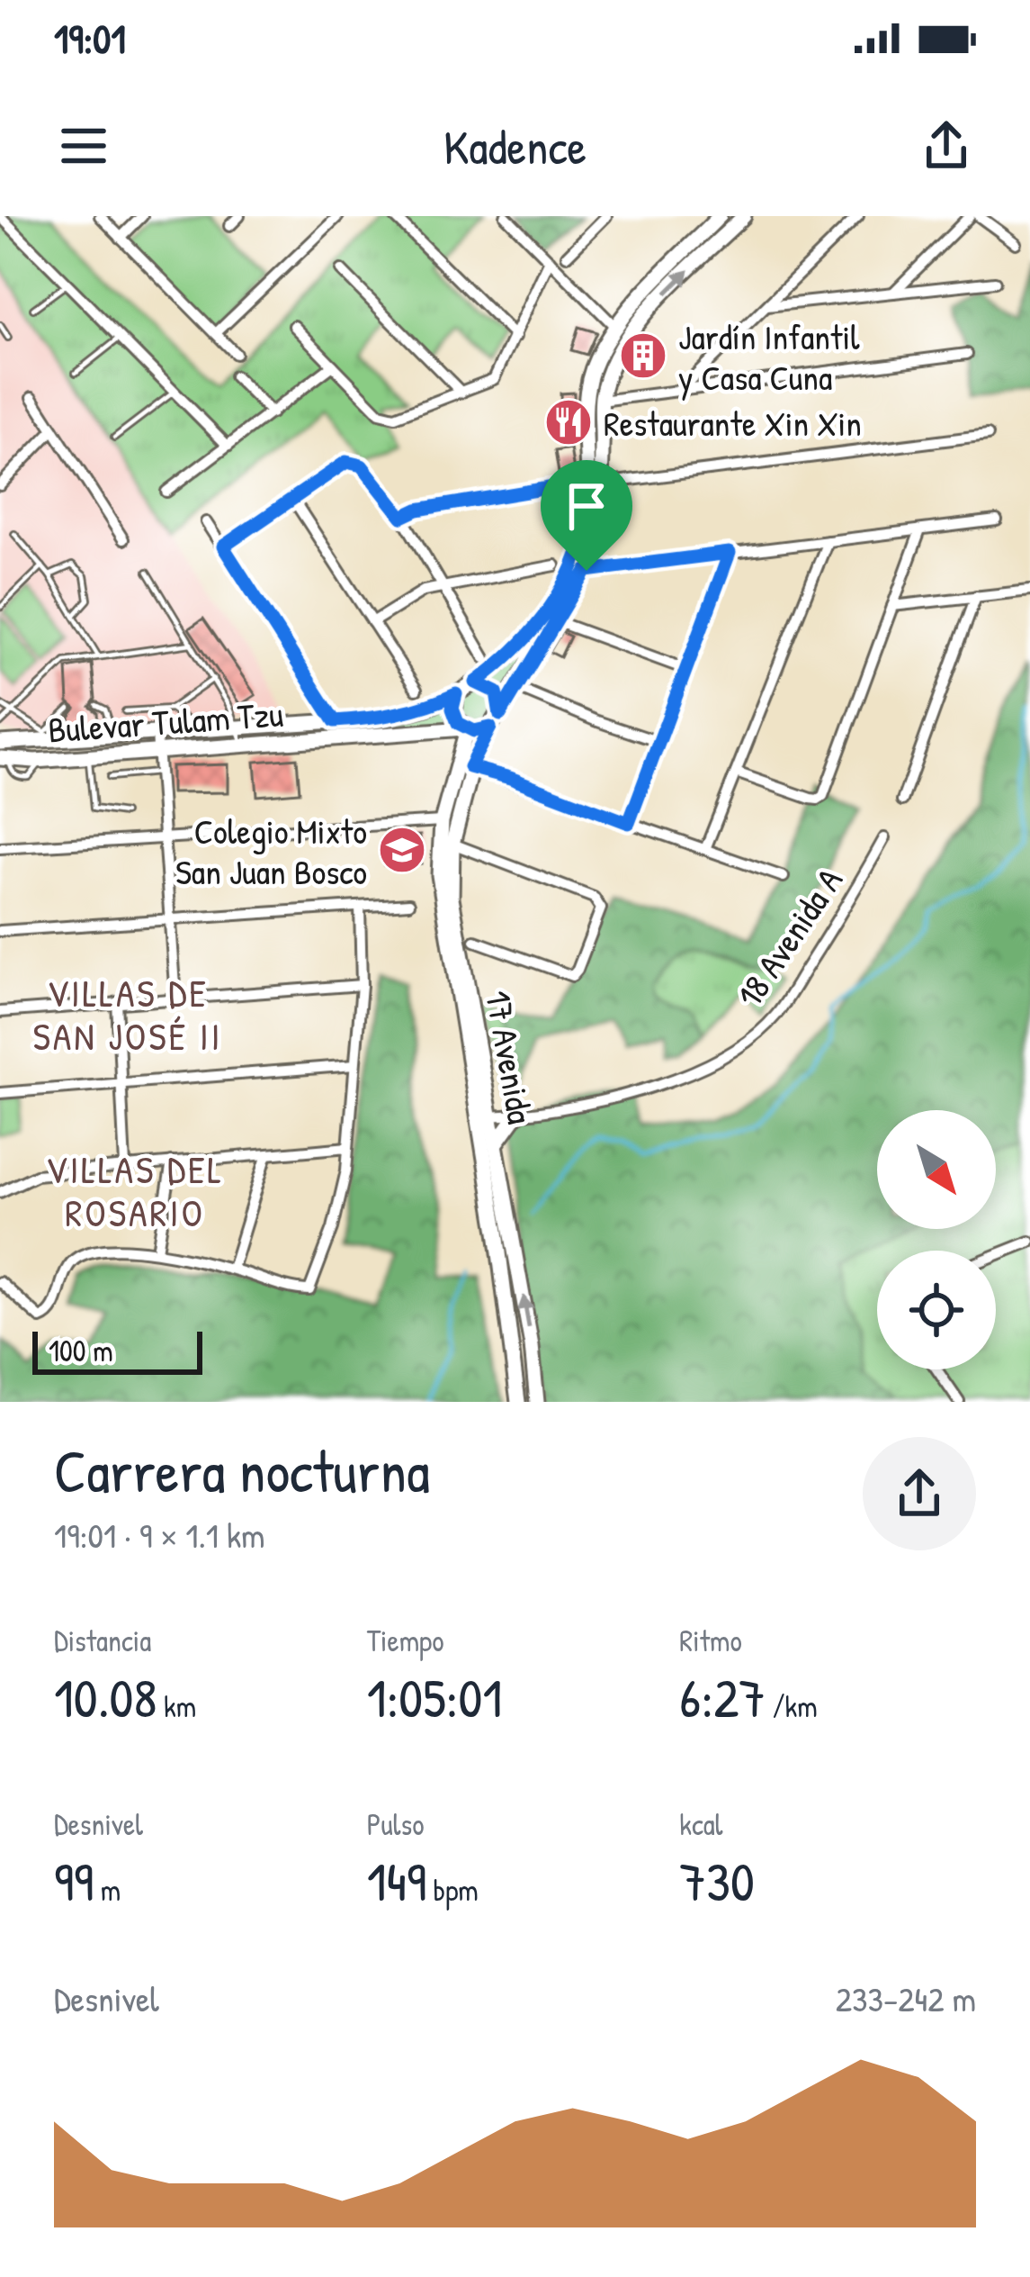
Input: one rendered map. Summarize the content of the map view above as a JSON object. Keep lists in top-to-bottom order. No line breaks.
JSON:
{"streets":{"main road":["Bulevar Tulam Tzu","17 Avenida"],"street":["18 Avenida A"]},"crossings":[["Bulevar Tulam Tzu","17 Avenida"],["18 Avenida A","17 Avenida"]],"districts":["VILLAS DE SAN JOSÉ II","VILLAS DEL ROSARIO"],"places":{"building":["Jardín Infantil y Casa Cuna"],"restaurant":["Restaurante Xin Xin"],"school or university":["Colegio Mixto San Juan Bosco"]},"scale_bar":"100 m","north":"bottom right","page":{"status":"19:01","header":"Kadence","scale":"100 m","heading":["Carrera nocturna","19:01 · 9 × 1.1 km"],"stats":[["Distancia","10.08 km"],["Tiempo","1:05:01"],["Ritmo","6:27 /km"],["Desnivel","99 m"],["Pulso","149 bpm"],["kcal","730"]],"chart":["Desnivel","233–242 m"]}}
